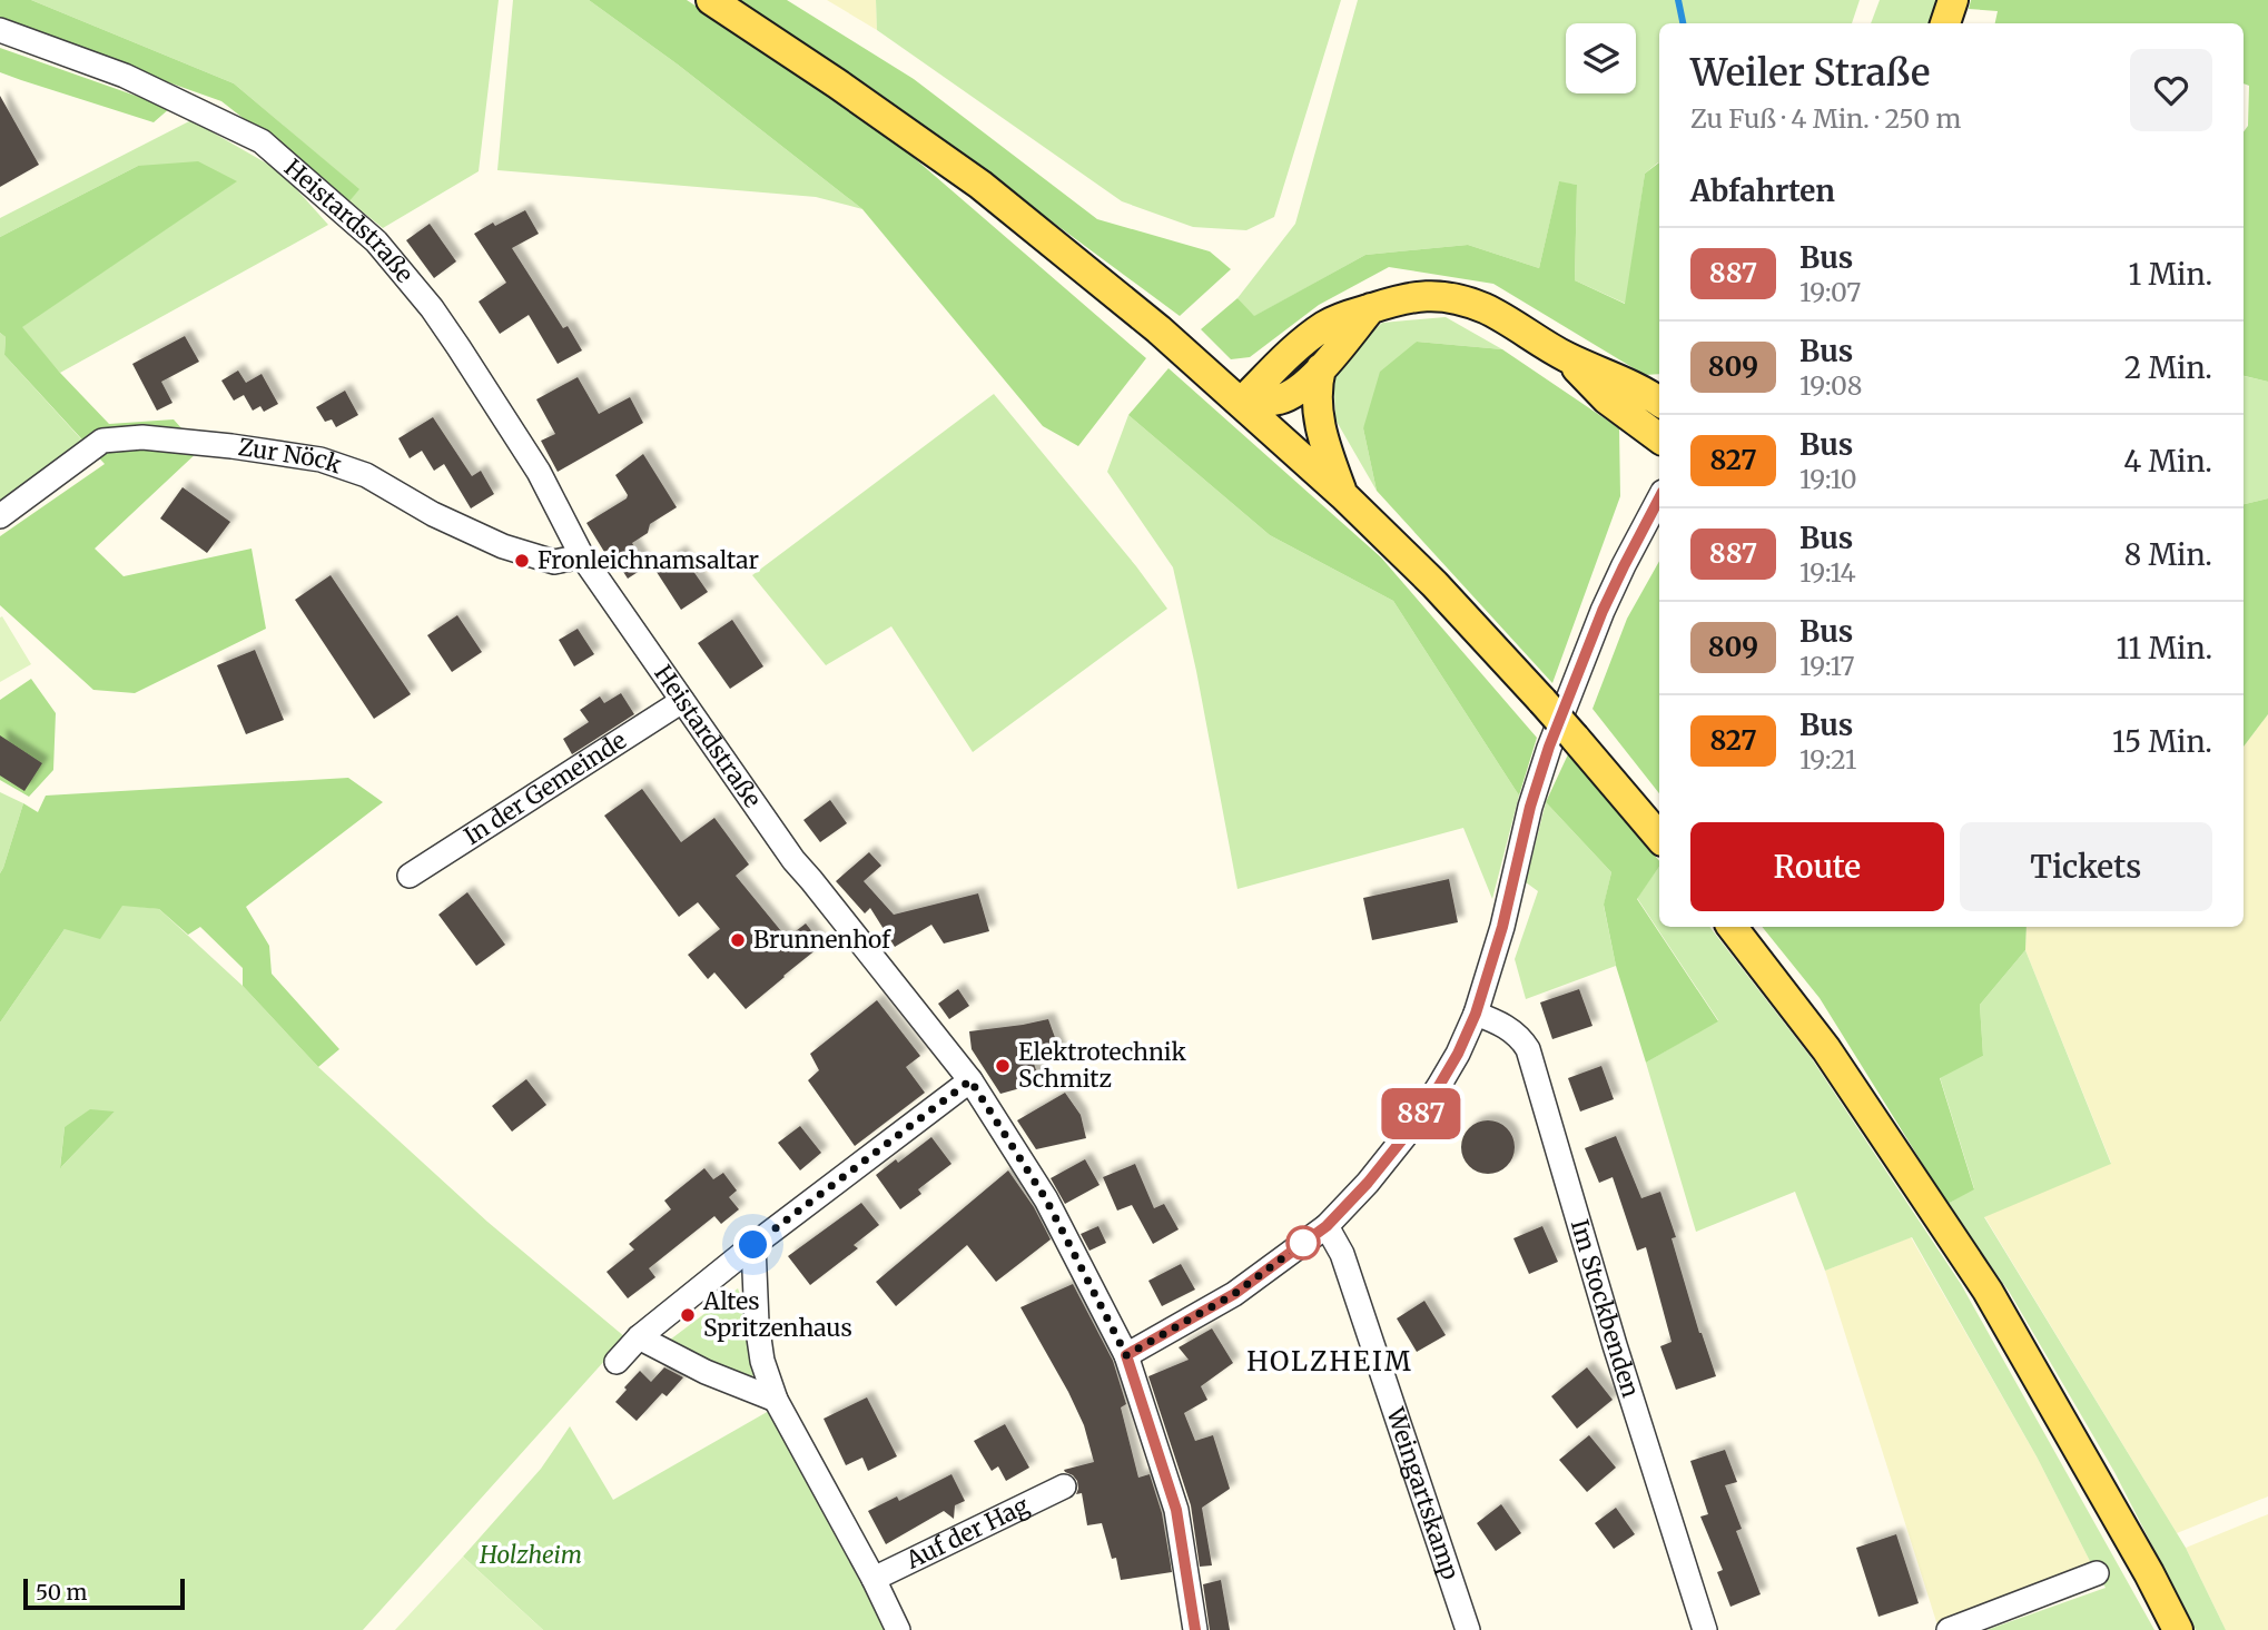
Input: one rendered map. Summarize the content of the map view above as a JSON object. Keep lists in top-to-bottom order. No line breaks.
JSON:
{"streets":{"street":["Heistardstraße","Zur Nöck","In der Gemeinde","Im Stockbenden","Weingartskamp","Auf der Hag"]},"crossings":[["Heistardstraße","Zur Nöck"],["Heistardstraße","In der Gemeinde"]],"districts":["HOLZHEIM"],"parks":["Holzheim"],"places":["Fronleichnamsaltar","Brunnenhof","Elektrotechnik Schmitz","Altes Spritzenhaus"],"lines":["bus line 887"],"scale_bar":"50 m","page":{"on_map":"887","heading":[["Weiler Straße","Zu Fuß · 4 Min. · 250 m"],"Abfahrten"],"list":[{"mark":"887","name":"Bus","note":"19:07","value":"1 Min."},{"mark":"809","name":"Bus","note":"19:08","value":"2 Min."},{"mark":"827","name":"Bus","note":"19:10","value":"4 Min."},{"mark":"887","name":"Bus","note":"19:14","value":"8 Min."},{"mark":"809","name":"Bus","note":"19:17","value":"11 Min."},{"mark":"827","name":"Bus","note":"19:21","value":"15 Min."}],"buttons":["Route","Tickets"],"scale":"50 m"}}
